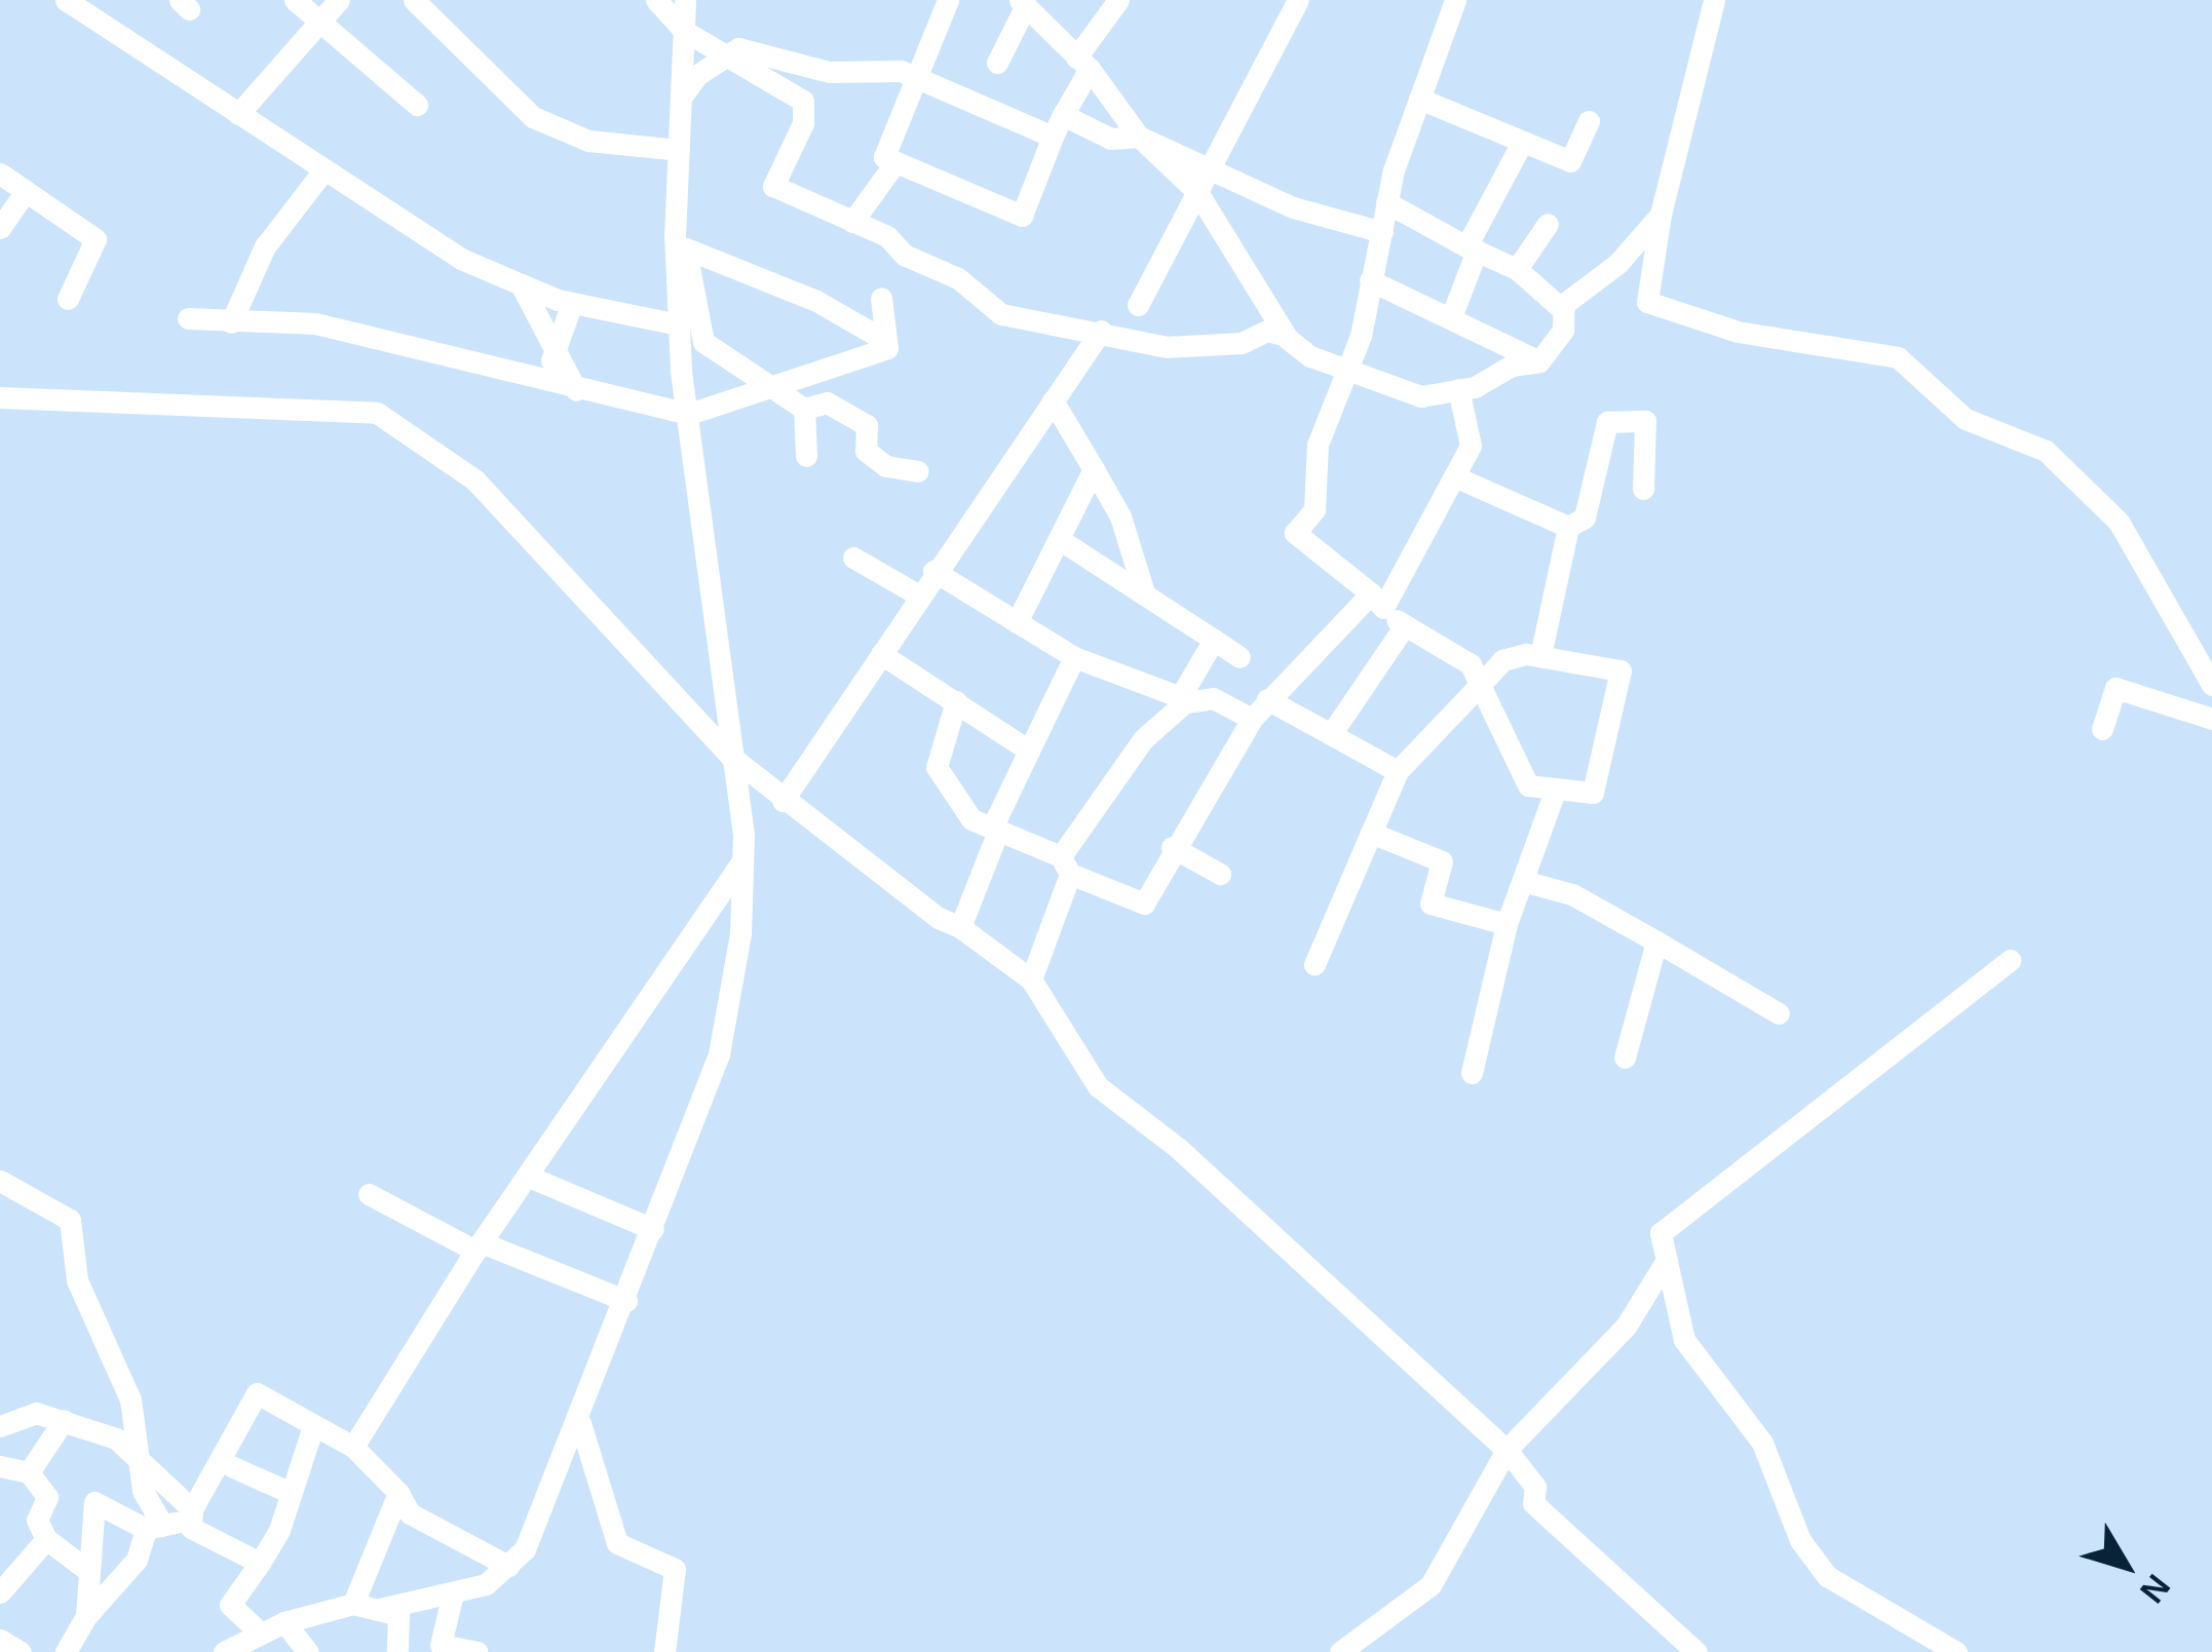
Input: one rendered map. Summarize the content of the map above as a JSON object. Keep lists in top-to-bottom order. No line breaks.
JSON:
{"north":"bottom right"}
